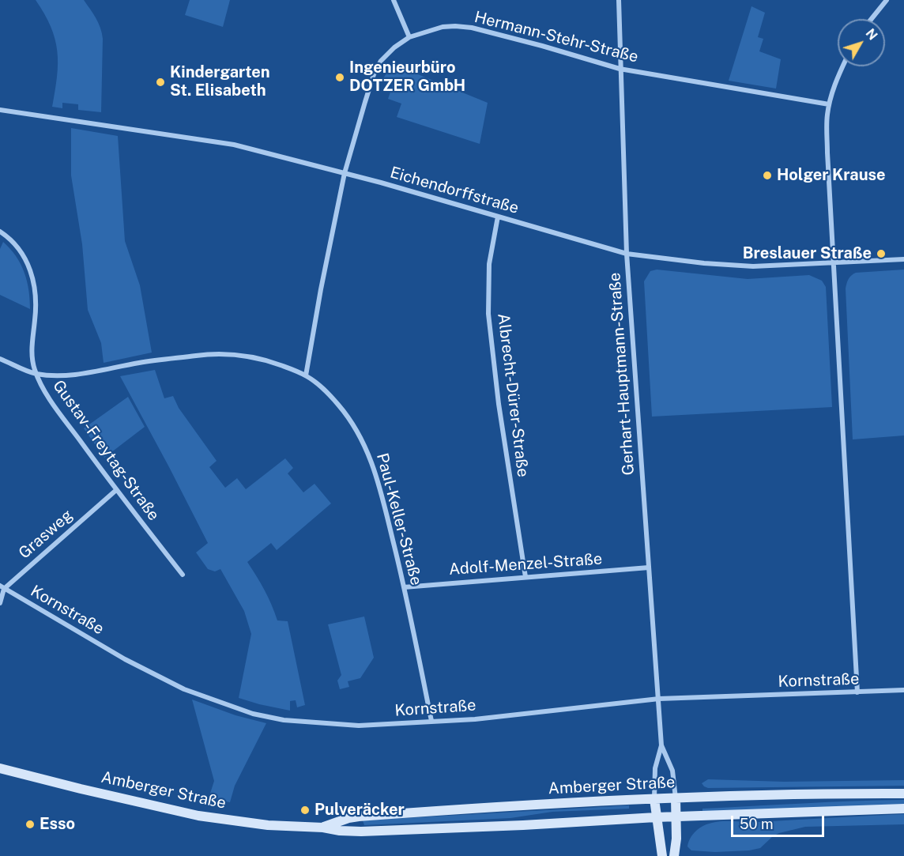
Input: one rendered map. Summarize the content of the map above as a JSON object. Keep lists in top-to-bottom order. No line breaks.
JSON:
{"streets":{"main road":["Amberger Straße"],"street":["Hermann-Stehr-Straße","Eichendorffstraße","Gerhart-Hauptmann-Straße","Albrecht-Dürer-Straße","Gustav-Freytag-Straße","Paul-Keller-Straße","Grasweg","Adolf-Menzel-Straße","Kornstraße"]},"crossings":[["Hermann-Stehr-Straße","Eichendorffstraße"],["Hermann-Stehr-Straße","Gerhart-Hauptmann-Straße"],["Hermann-Stehr-Straße","Paul-Keller-Straße"],["Eichendorffstraße","Gerhart-Hauptmann-Straße"],["Eichendorffstraße","Albrecht-Dürer-Straße"],["Gerhart-Hauptmann-Straße","Adolf-Menzel-Straße"],["Gerhart-Hauptmann-Straße","Kornstraße"],["Gerhart-Hauptmann-Straße","Amberger Straße"],["Albrecht-Dürer-Straße","Adolf-Menzel-Straße"],["Gustav-Freytag-Straße","Paul-Keller-Straße"],["Gustav-Freytag-Straße","Grasweg"],["Paul-Keller-Straße","Adolf-Menzel-Straße"],["Paul-Keller-Straße","Kornstraße"],["Grasweg","Kornstraße"]],"places":["Ingenieurbüro DOTZER GmbH","Kindergarten St. Elisabeth","Holger Krause","Breslauer Straße","Pulveräcker","Esso"],"scale_bar":"50 m","north":"top right"}
